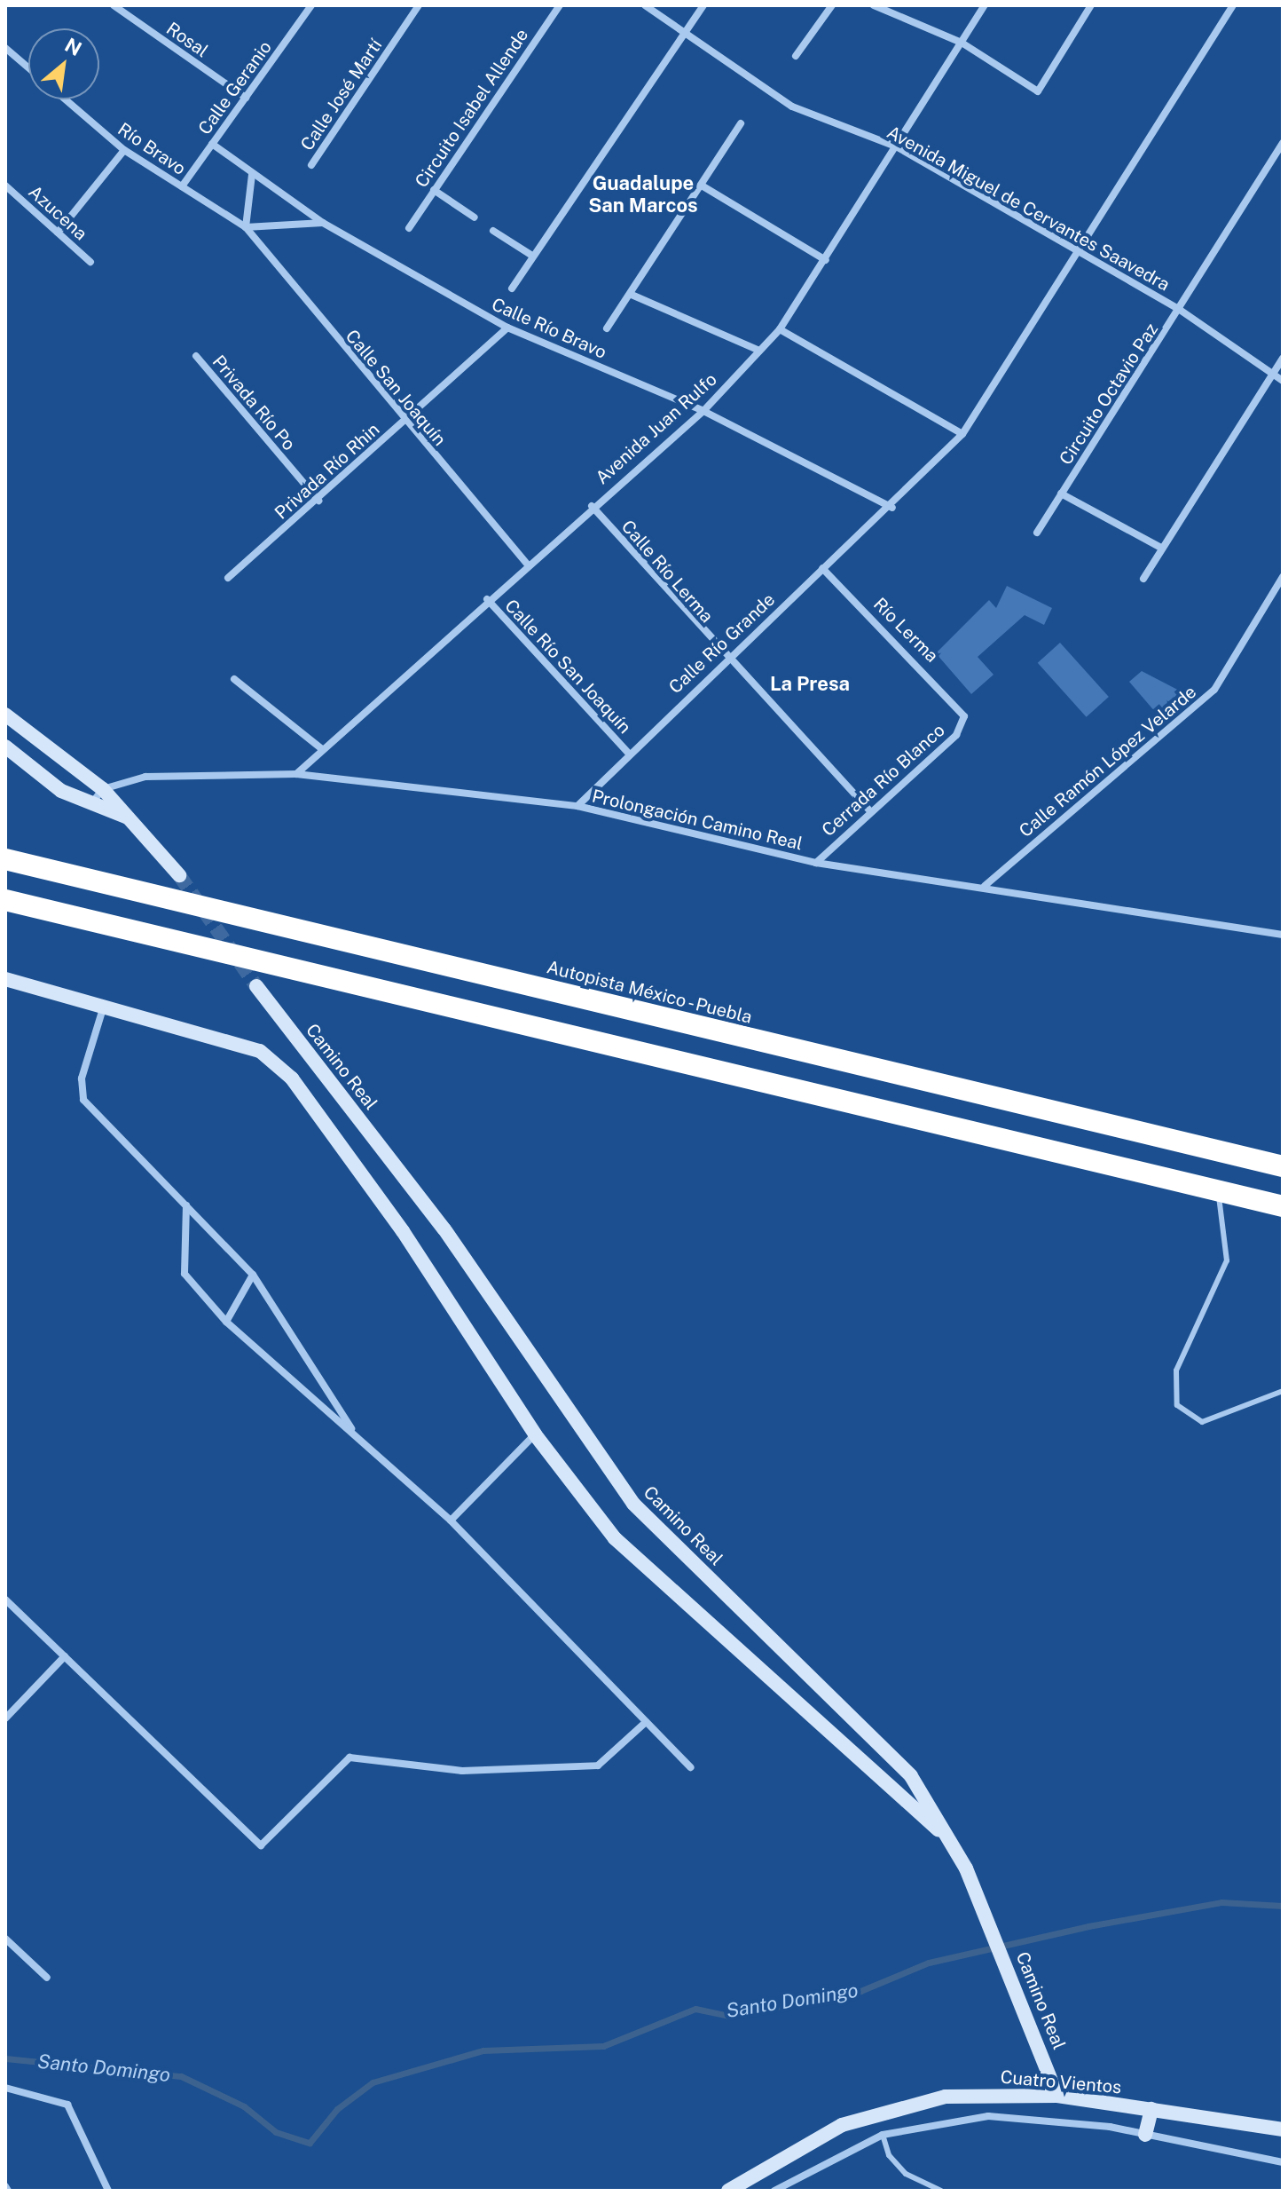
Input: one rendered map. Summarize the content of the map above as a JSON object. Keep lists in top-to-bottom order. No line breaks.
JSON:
{"streets":{"highway":["Autopista México - Puebla"],"street":["Rosal","Calle Geranio","Calle José Martí","Circuito Isabel Allende","Río Bravo","Avenida Miguel de Cervantes Saavedra","Azucena","Calle Río Bravo","Calle San Joaquín","Circuito Octavio Paz","Privada Río Po","Avenida Juan Rulfo","Privada Río Rhin","Calle Río Lerma","Río Lerma","Calle Río Grande","Calle Río San Joaquín","Calle Ramón López Velarde","Cerrada Río Blanco","Prolongación Camino Real","Camino Real","Cuatro Vientos"]},"crossings":[["Rosal","Calle Geranio"],["Calle Geranio","Río Bravo"],["Calle Geranio","Calle Río Bravo"],["Río Bravo","Calle San Joaquín"],["Avenida Miguel de Cervantes Saavedra","Circuito Octavio Paz"],["Avenida Miguel de Cervantes Saavedra","Avenida Juan Rulfo"],["Avenida Miguel de Cervantes Saavedra","Calle Río Grande"],["Calle Río Bravo","Avenida Juan Rulfo"],["Calle Río Bravo","Privada Río Rhin"],["Calle Río Bravo","Calle Río Grande"],["Calle San Joaquín","Avenida Juan Rulfo"],["Calle San Joaquín","Privada Río Rhin"],["Privada Río Po","Privada Río Rhin"],["Avenida Juan Rulfo","Calle Río Lerma"],["Avenida Juan Rulfo","Calle Río San Joaquín"],["Avenida Juan Rulfo","Prolongación Camino Real"],["Calle Río Lerma","Calle Río Grande"],["Calle Río Lerma","Cerrada Río Blanco"],["Río Lerma","Calle Río Grande"],["Río Lerma","Cerrada Río Blanco"],["Calle Río Grande","Calle Río San Joaquín"],["Calle Río Grande","Prolongación Camino Real"],["Calle Ramón López Velarde","Prolongación Camino Real"],["Cerrada Río Blanco","Prolongación Camino Real"],["Camino Real","Cuatro Vientos"]],"districts":["Guadalupe San Marcos","La Presa"],"water":["Santo Domingo"],"north":"top right"}
